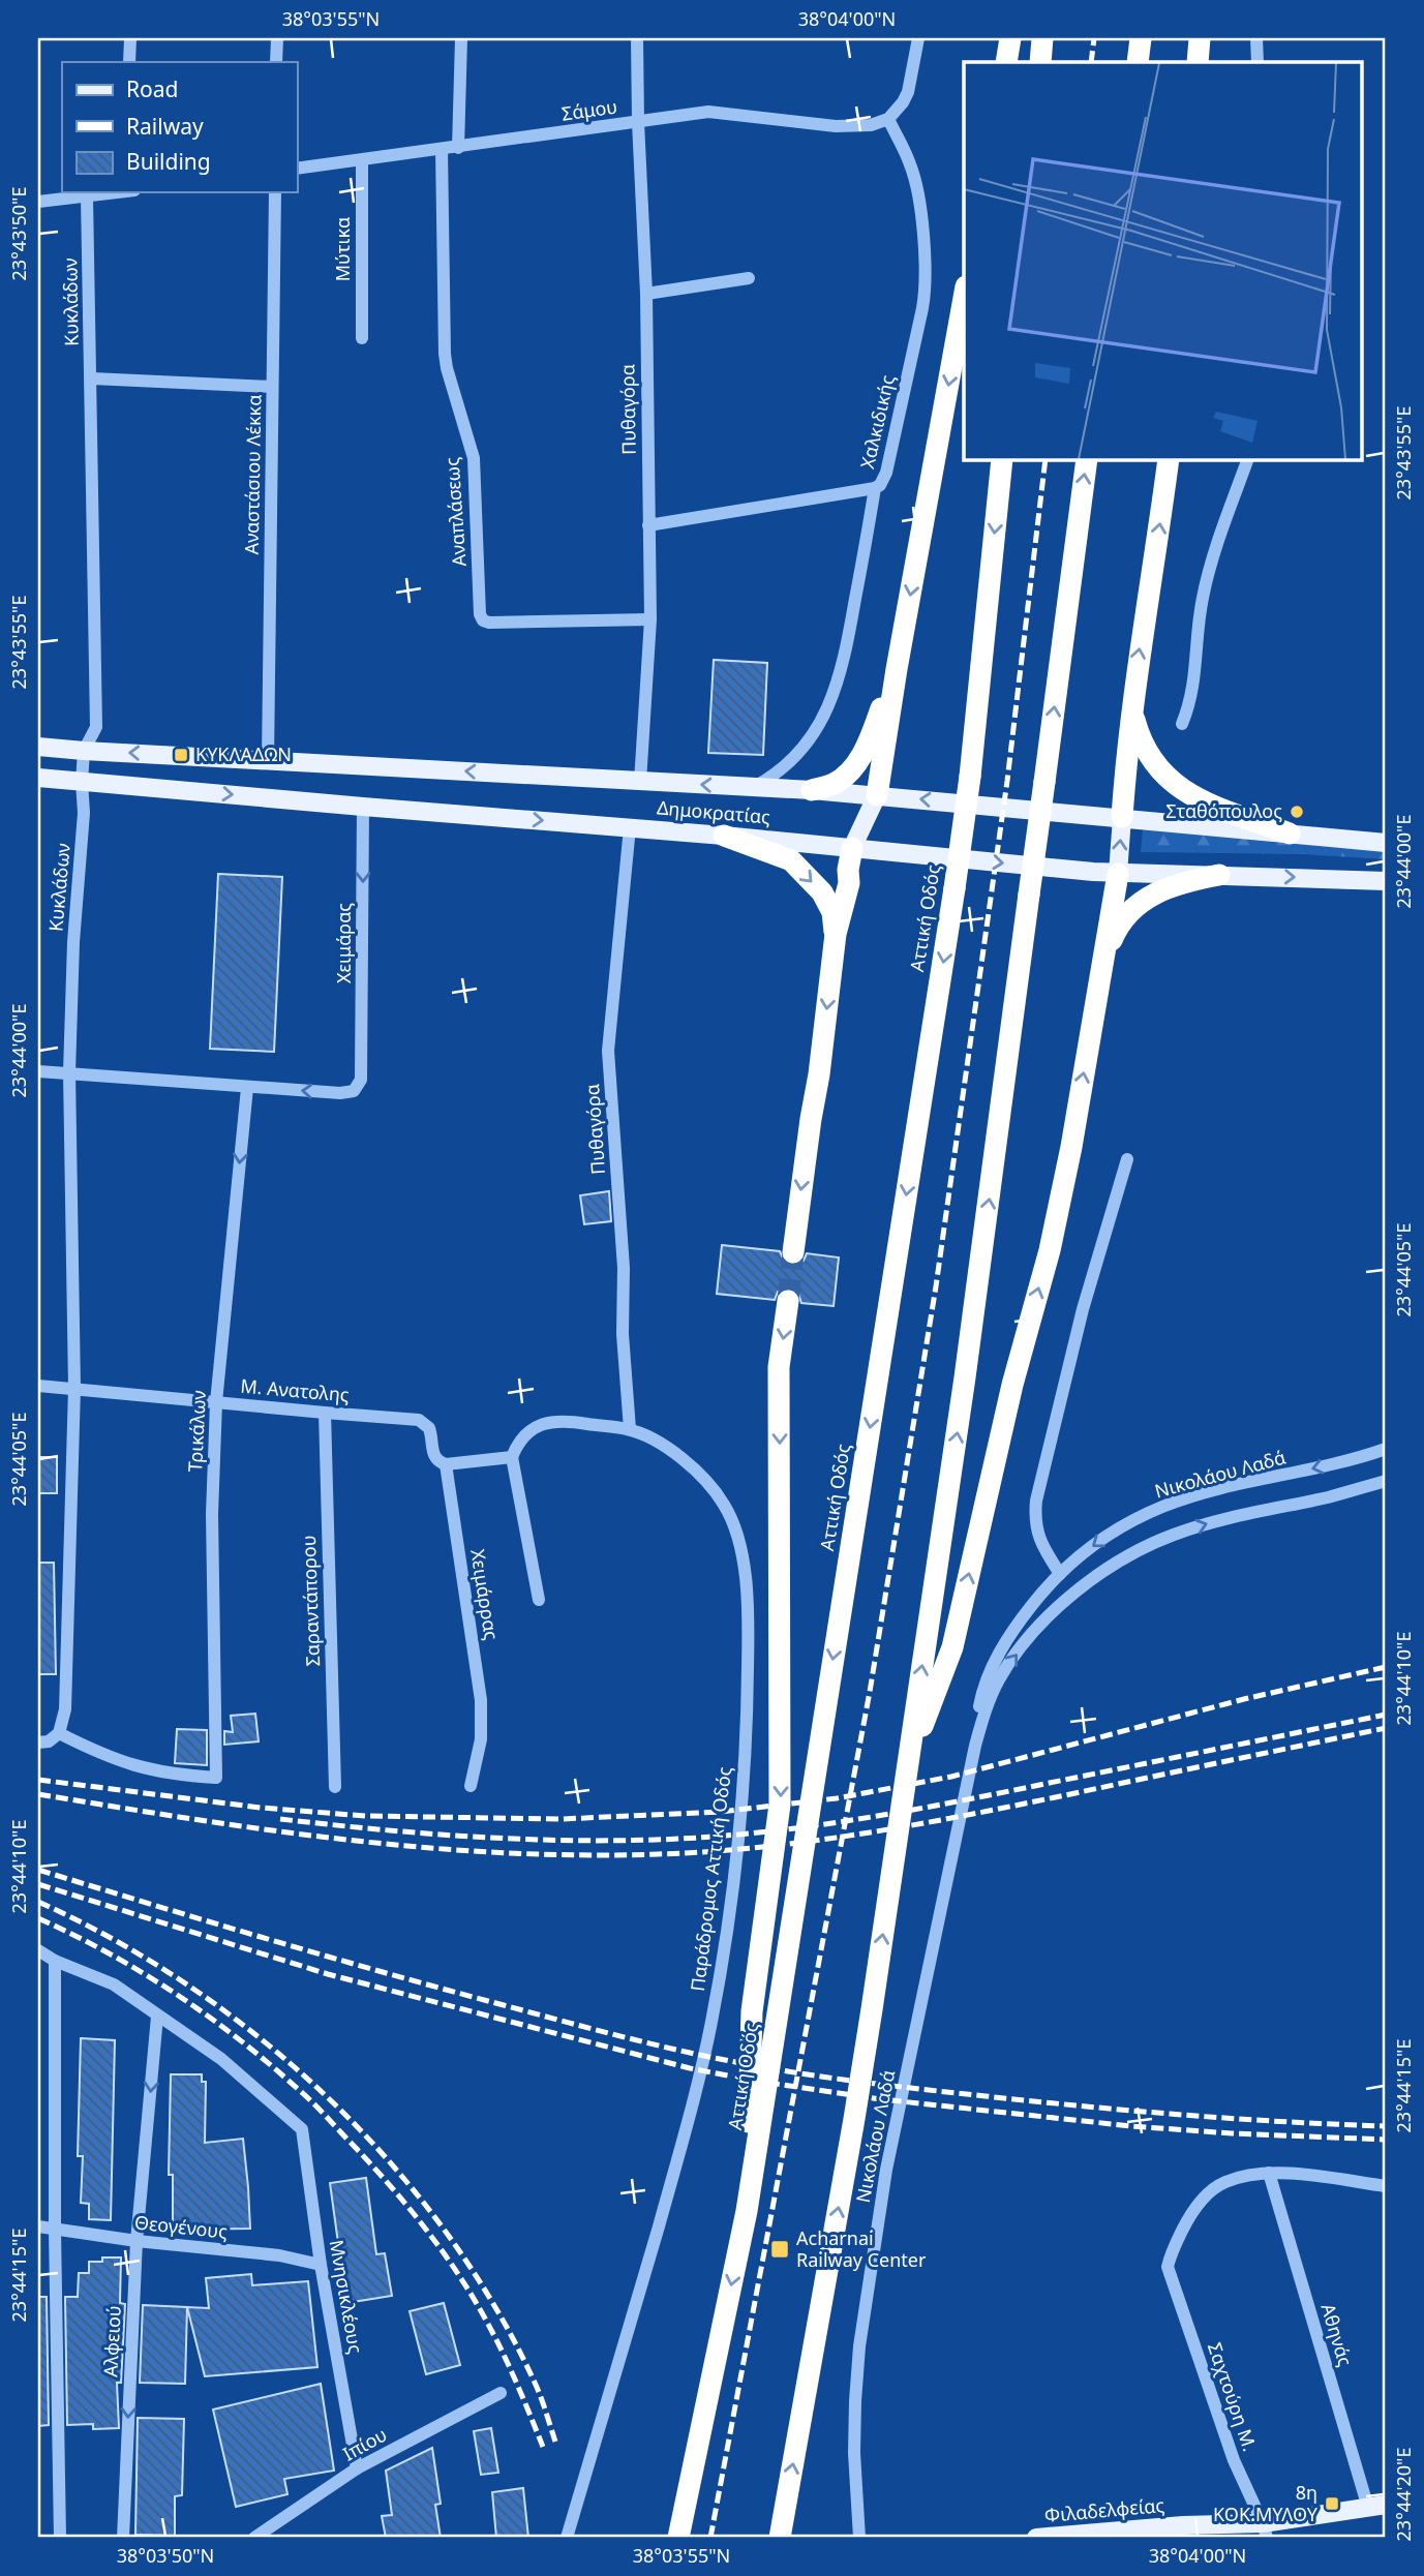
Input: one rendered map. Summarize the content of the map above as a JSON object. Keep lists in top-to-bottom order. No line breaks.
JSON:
{"streets":{"highway":["Αττική Οδός"],"main road":["Δημοκρατίας","Φιλαδελφείας"],"street":["Σάμου","Μύτικα","Κυκλάδων","Πυθαγόρα","Χαλκιδικής","Αναστάσιου Λέκκα","Αναπλάσεως","Χειμάρας","Μ. Ανατολης","Τρικάλων","Νικολάου Λαδά","Χειμάρρας","Σαραντάπορου","Παράδρομος Αττική Οδός","Θεογένους","Μνησικλέους","Αθηνάς","Αλφειού","Σαχτούρη Μ.","Ιπίου"]},"crossings":[["Σάμου","Μύτικα"],["Σάμου","Πυθαγόρα"],["Σάμου","Χαλκιδικής"],["Σάμου","Αναπλάσεως"],["Κυκλάδων","Δημοκρατίας"],["Κυκλάδων","Μ. Ανατολης"],["Κυκλάδων","Τρικάλων"],["Πυθαγόρα","Αναπλάσεως"],["Πυθαγόρα","Δημοκρατίας"],["Πυθαγόρα","Παράδρομος Αττική Οδός"],["Χαλκιδικής","Δημοκρατίας"],["Αναστάσιου Λέκκα","Δημοκρατίας"],["Δημοκρατίας","Χειμάρας"],["Χειμάρας","Τρικάλων"],["Μ. Ανατολης","Τρικάλων"],["Μ. Ανατολης","Χειμάρρας"],["Μ. Ανατολης","Σαραντάπορου"],["Θεογένους","Μνησικλέους"],["Θεογένους","Αλφειού"],["Μνησικλέους","Αλφειού"],["Μνησικλέους","Ιπίου"],["Αθηνάς","Σαχτούρη Μ."],["Αθηνάς","Φιλαδελφείας"],["Σαχτούρη Μ.","Φιλαδελφείας"]],"one_way":["Τρικάλων"],"places":{"transit":["ΚΥΚΛΑΔΩΝ","Acharnai Railway Center","8η ΚΟΚ.ΜΥΛΟΥ"],"other":["Σταθόπουλος"]},"legend":["Road","Railway","Building"],"coordinates":["38°03'55\"N","38°04'00\"N","23°43'50\"E","23°43'55\"E","23°44'00\"E","23°44'05\"E","23°44'10\"E","23°44'15\"E","23°44'20\"E","38°03'50\"N"]}
